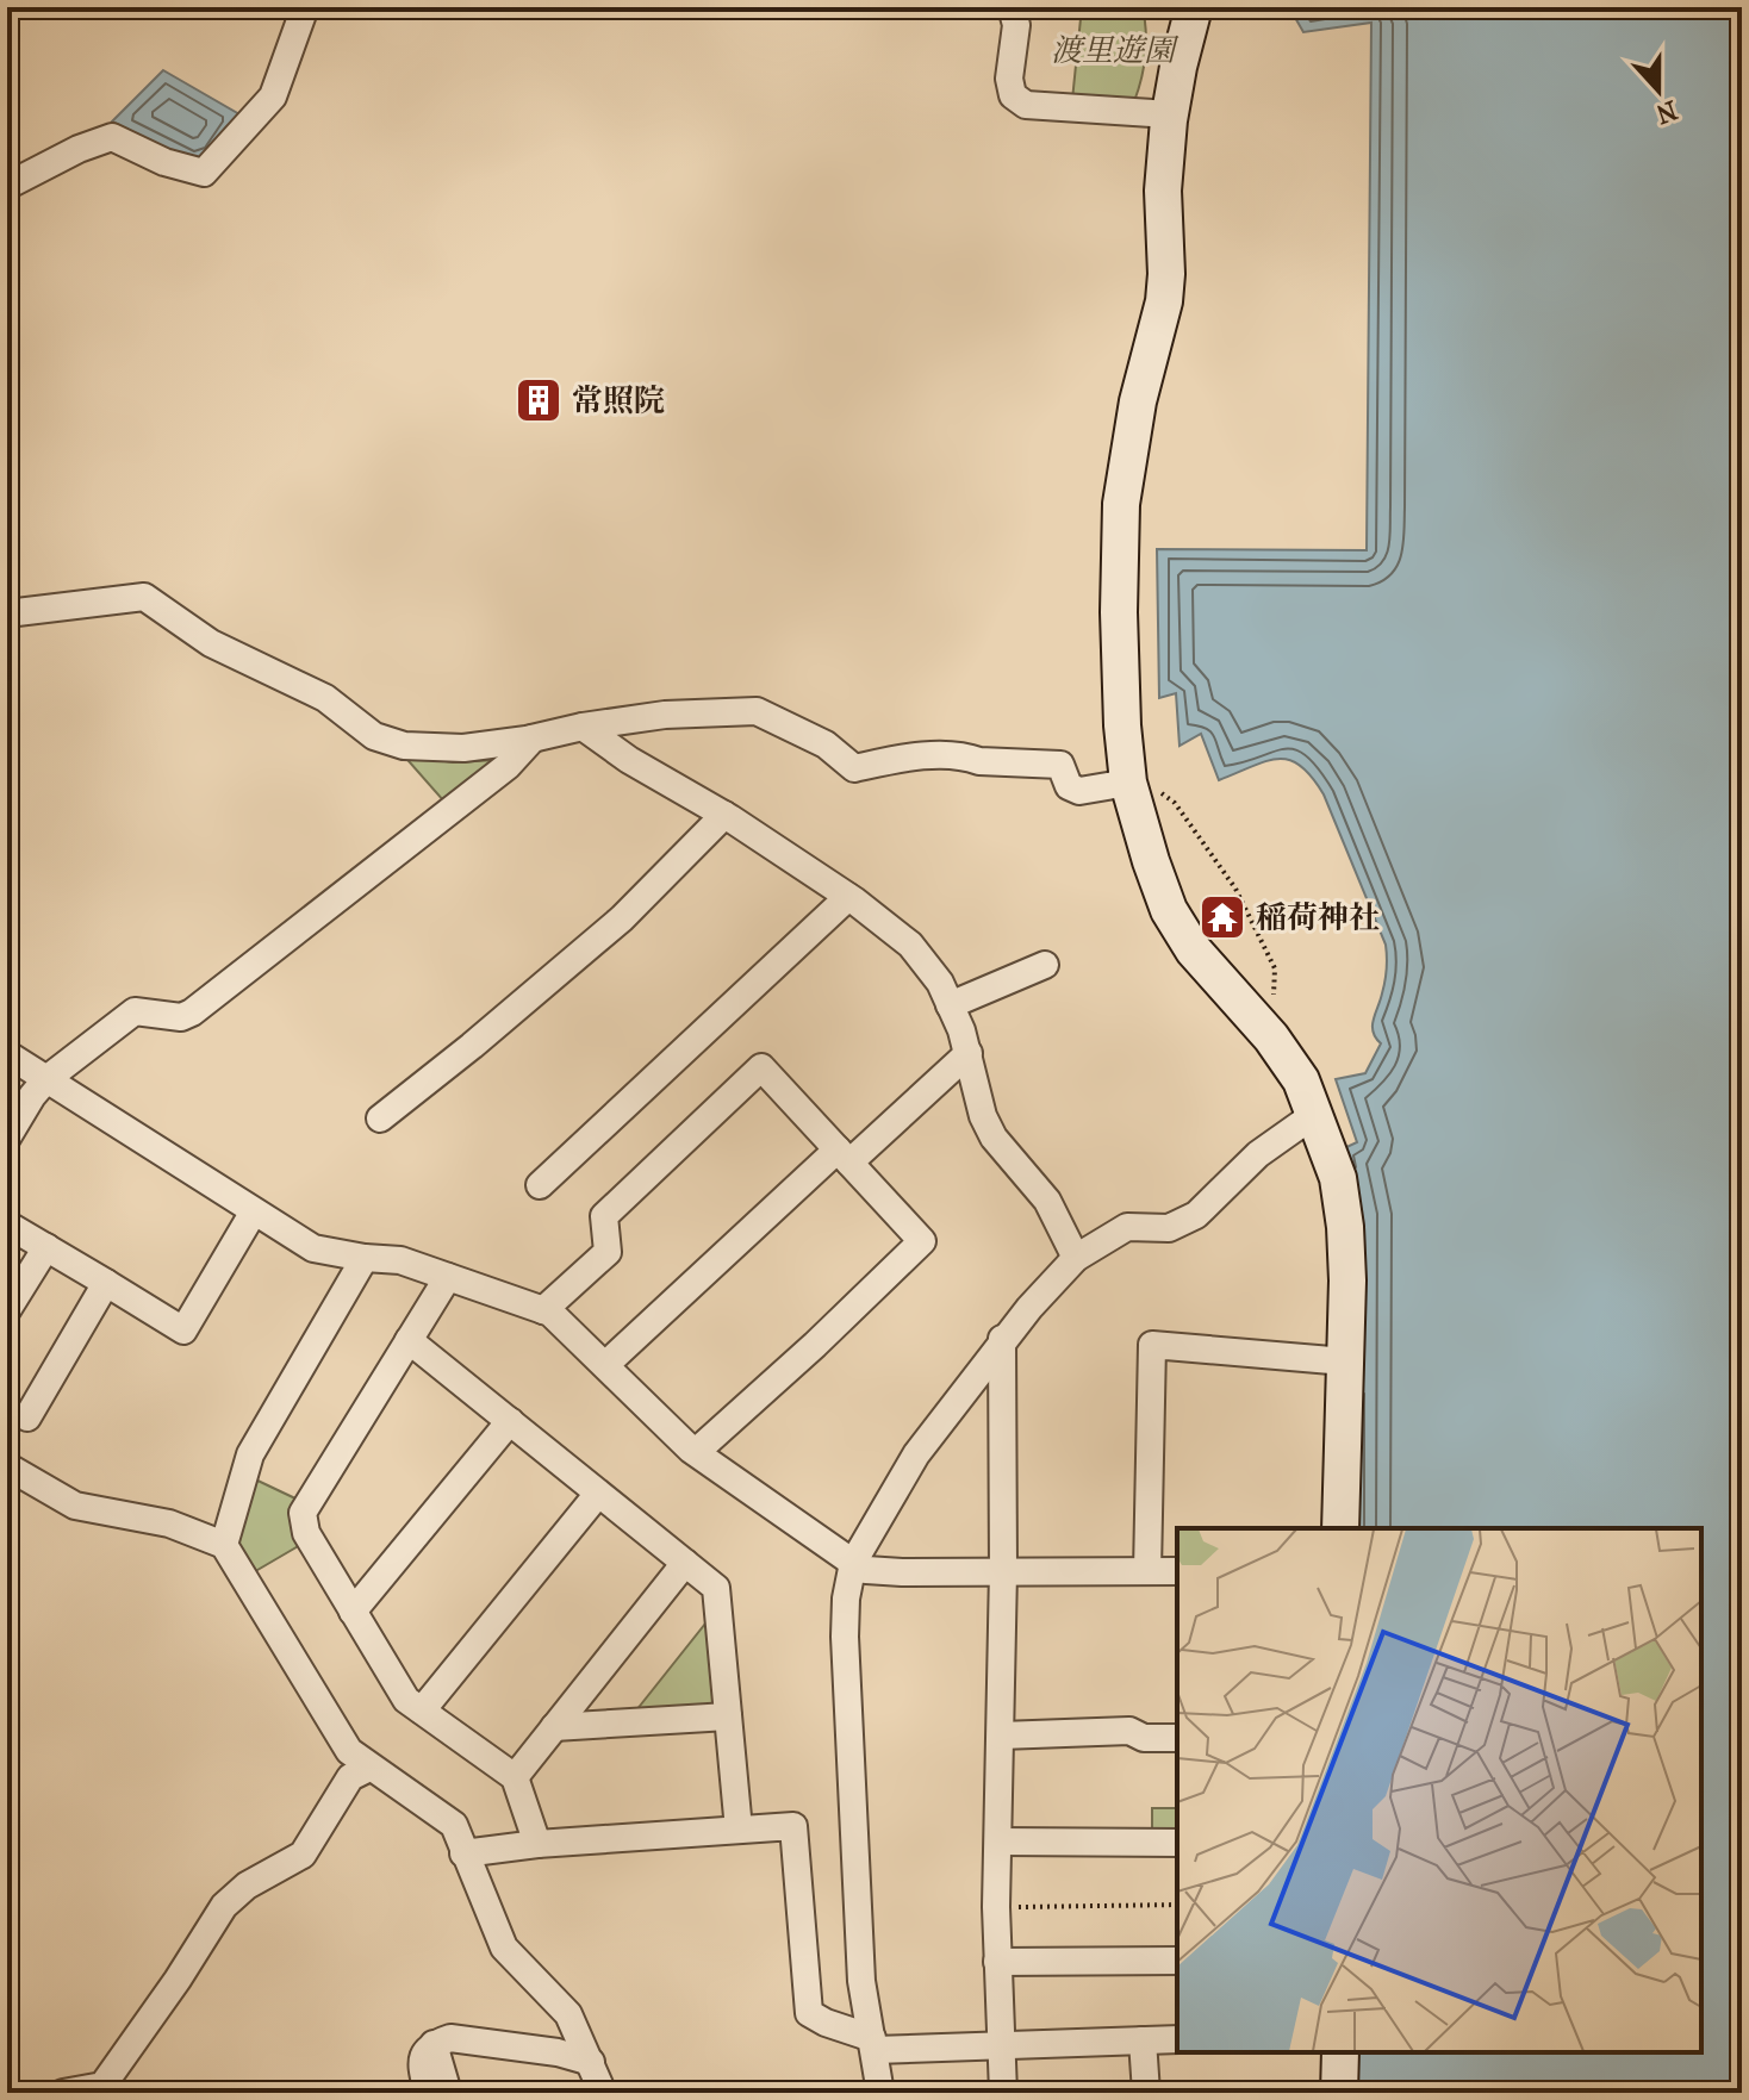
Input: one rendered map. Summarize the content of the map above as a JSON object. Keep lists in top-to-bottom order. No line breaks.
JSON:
{"parks":["渡里遊園"],"places":{"building":["常照院"],"temple":["稲荷神社"]},"north":"bottom"}
